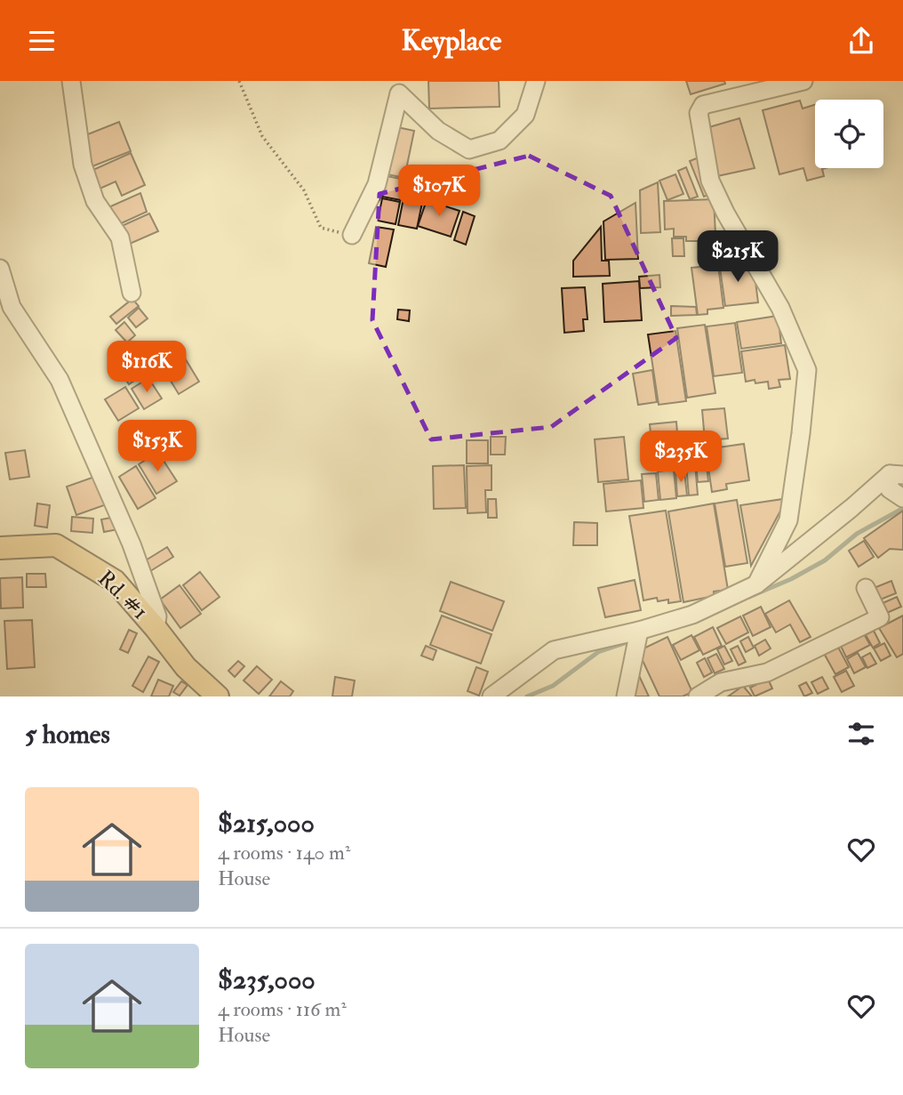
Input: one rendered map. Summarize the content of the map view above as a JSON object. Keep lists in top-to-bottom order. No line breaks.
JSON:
{"streets":{"main road":["Rd. #1"]},"page":{"header":"Keyplace","price":["$107K","$215K","$116K","$153K","$235K"],"heading":"5 homes","list":[{"name":"$215,000","note":"4 rooms · 140 m² · House"},{"name":"$235,000","note":"4 rooms · 116 m² · House"}]}}
